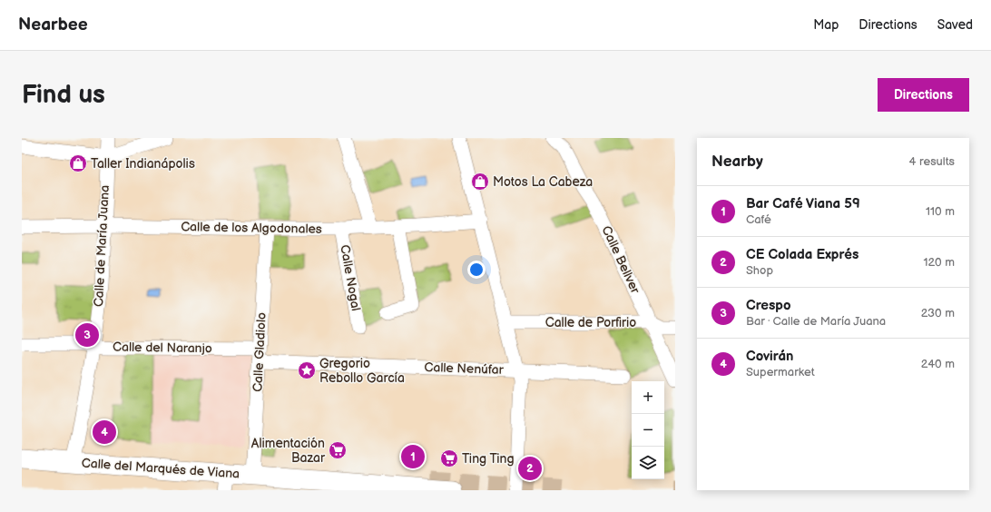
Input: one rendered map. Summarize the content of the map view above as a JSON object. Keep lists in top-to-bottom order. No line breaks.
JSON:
{"streets":{"street":["Calle de los Algodonales","Calle de María Juana","Calle Bellver","Calle Nogal","Calle de Porfirio","Calle del Naranjo","Calle Gladiolo","Calle Nenúfar","Calle del Marqués de Viana"]},"crossings":[["Calle de los Algodonales","Calle de María Juana"],["Calle de los Algodonales","Calle Nogal"],["Calle de los Algodonales","Calle Gladiolo"],["Calle de María Juana","Calle del Naranjo"],["Calle de María Juana","Calle del Marqués de Viana"],["Calle Bellver","Calle de Porfirio"],["Calle del Naranjo","Calle Gladiolo"],["Calle del Naranjo","Calle Nenúfar"],["Calle Gladiolo","Calle Nenúfar"],["Calle Gladiolo","Calle del Marqués de Viana"]],"places":{"shop":["Taller Indianápolis","Motos La Cabeza"],"place":["Gregorio Rebollo García"],"supermarket":["Alimentación Bazar","Ting Ting"]},"page":{"header":"Nearbee","nav":["Map","Directions","Saved"],"buttons":"Directions","title":"Find us","heading":["Nearby","4 results"],"list":[{"mark":"1","name":"Bar Café Viana 59","note":"Café","value":"110 m"},{"mark":"2","name":"CE Colada Exprés","note":"Shop","value":"120 m"},{"mark":"3","name":"Crespo","note":"Bar · Calle de María Juana","value":"230 m"},{"mark":"4","name":"Covirán","note":"Supermarket","value":"240 m"}],"pins":["3","4","1","2"],"map_buttons":["+","−"]}}
